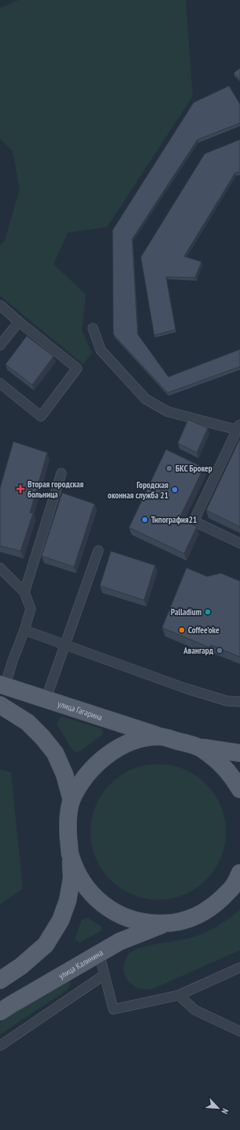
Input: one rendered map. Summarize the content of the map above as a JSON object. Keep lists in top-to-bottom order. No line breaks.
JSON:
{"streets":{"main road":["улица Гагарина","улица Калинина"]},"places":{"other":["БКС Брокер","Городская оконная служба 21","Типография21","Palladium","Coffee'oke","Авангард"],"health":["Вторая городская больница"]},"north":"bottom right"}
